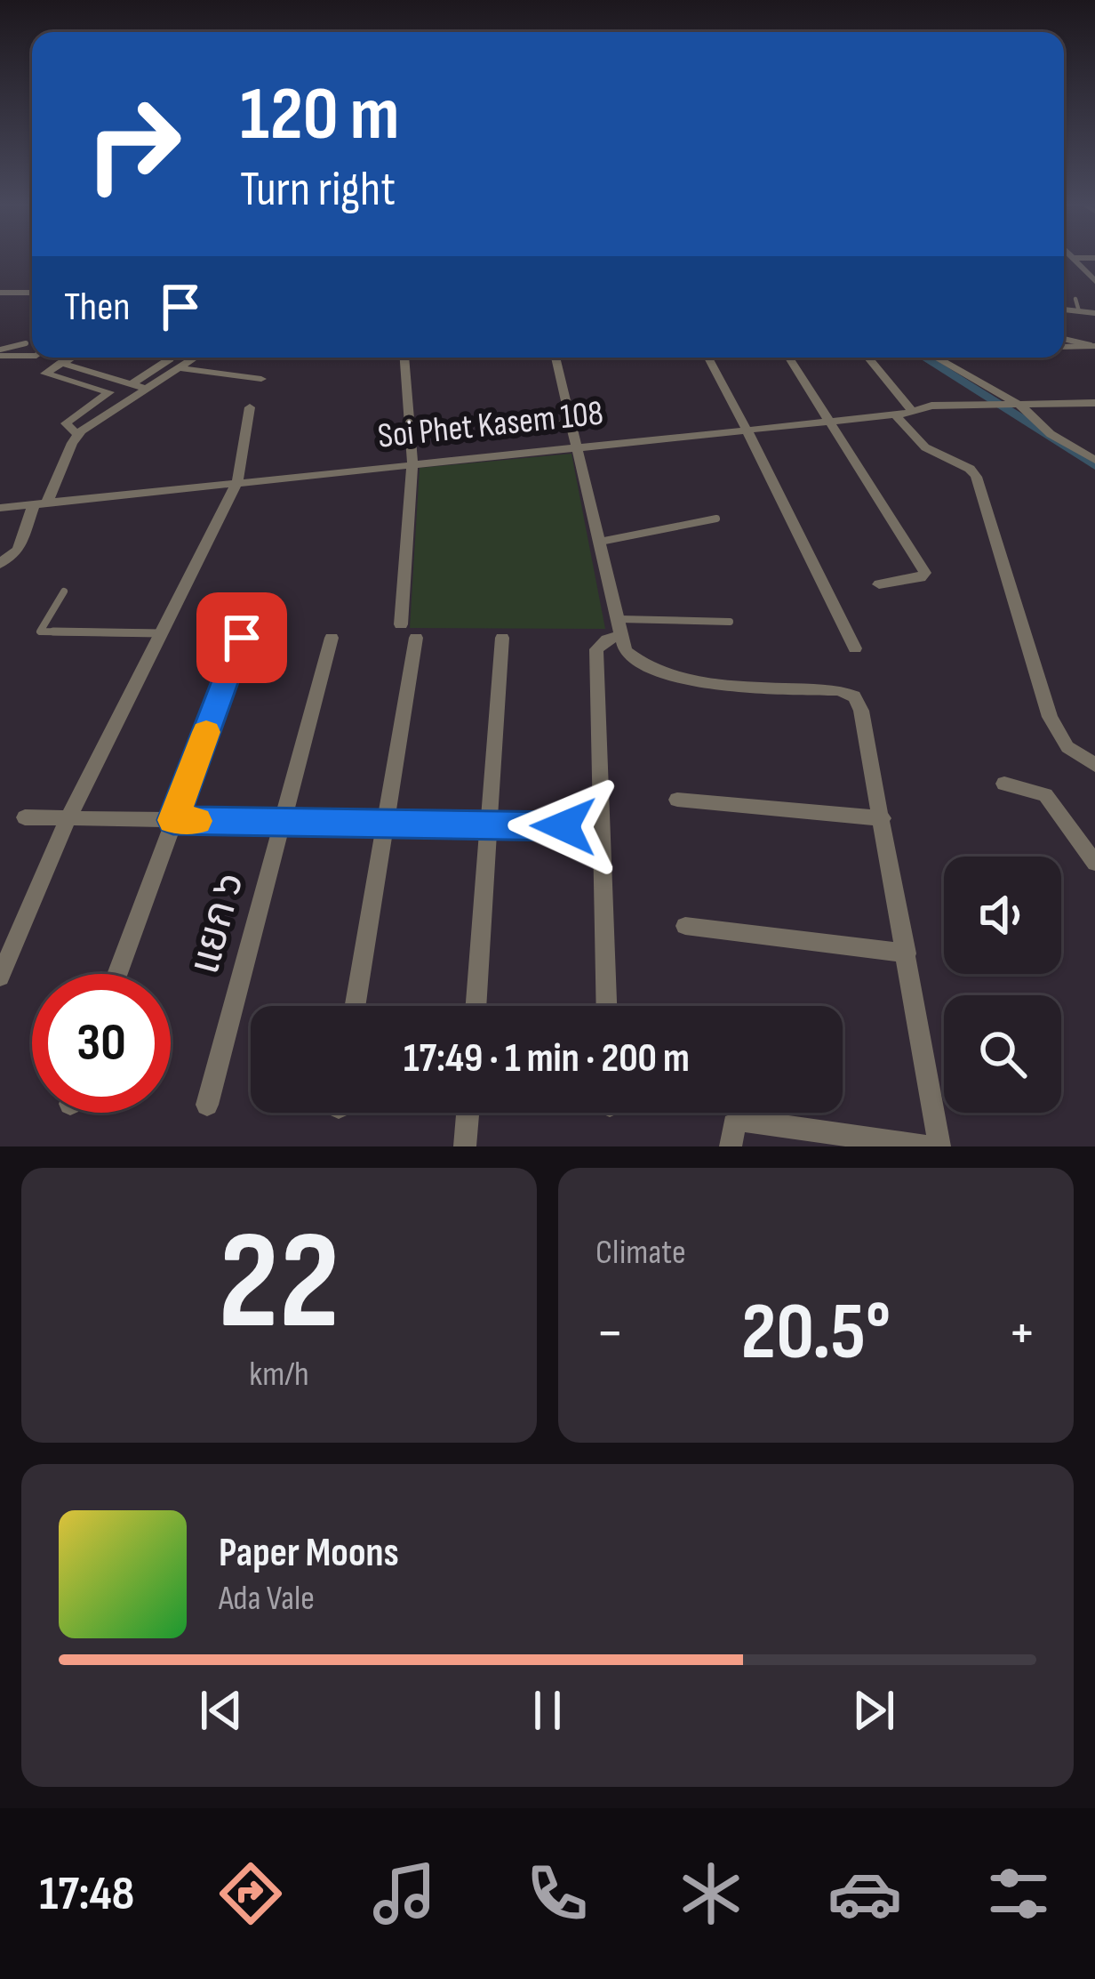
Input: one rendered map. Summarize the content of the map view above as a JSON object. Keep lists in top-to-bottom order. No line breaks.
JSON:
{"streets":{"street":["Soi Phet Kasem 108","แยก ๖"]},"page":{"turn":["120 m","Turn right"],"then":"Then","limit":"30","trip":"17:49 · 1 min · 200 m","tile":[["22","km/h"],"Climate"],"heat":["−","20.5°","+"],"song":["Paper Moons","Ada Vale"],"tabs":"17:48"}}
